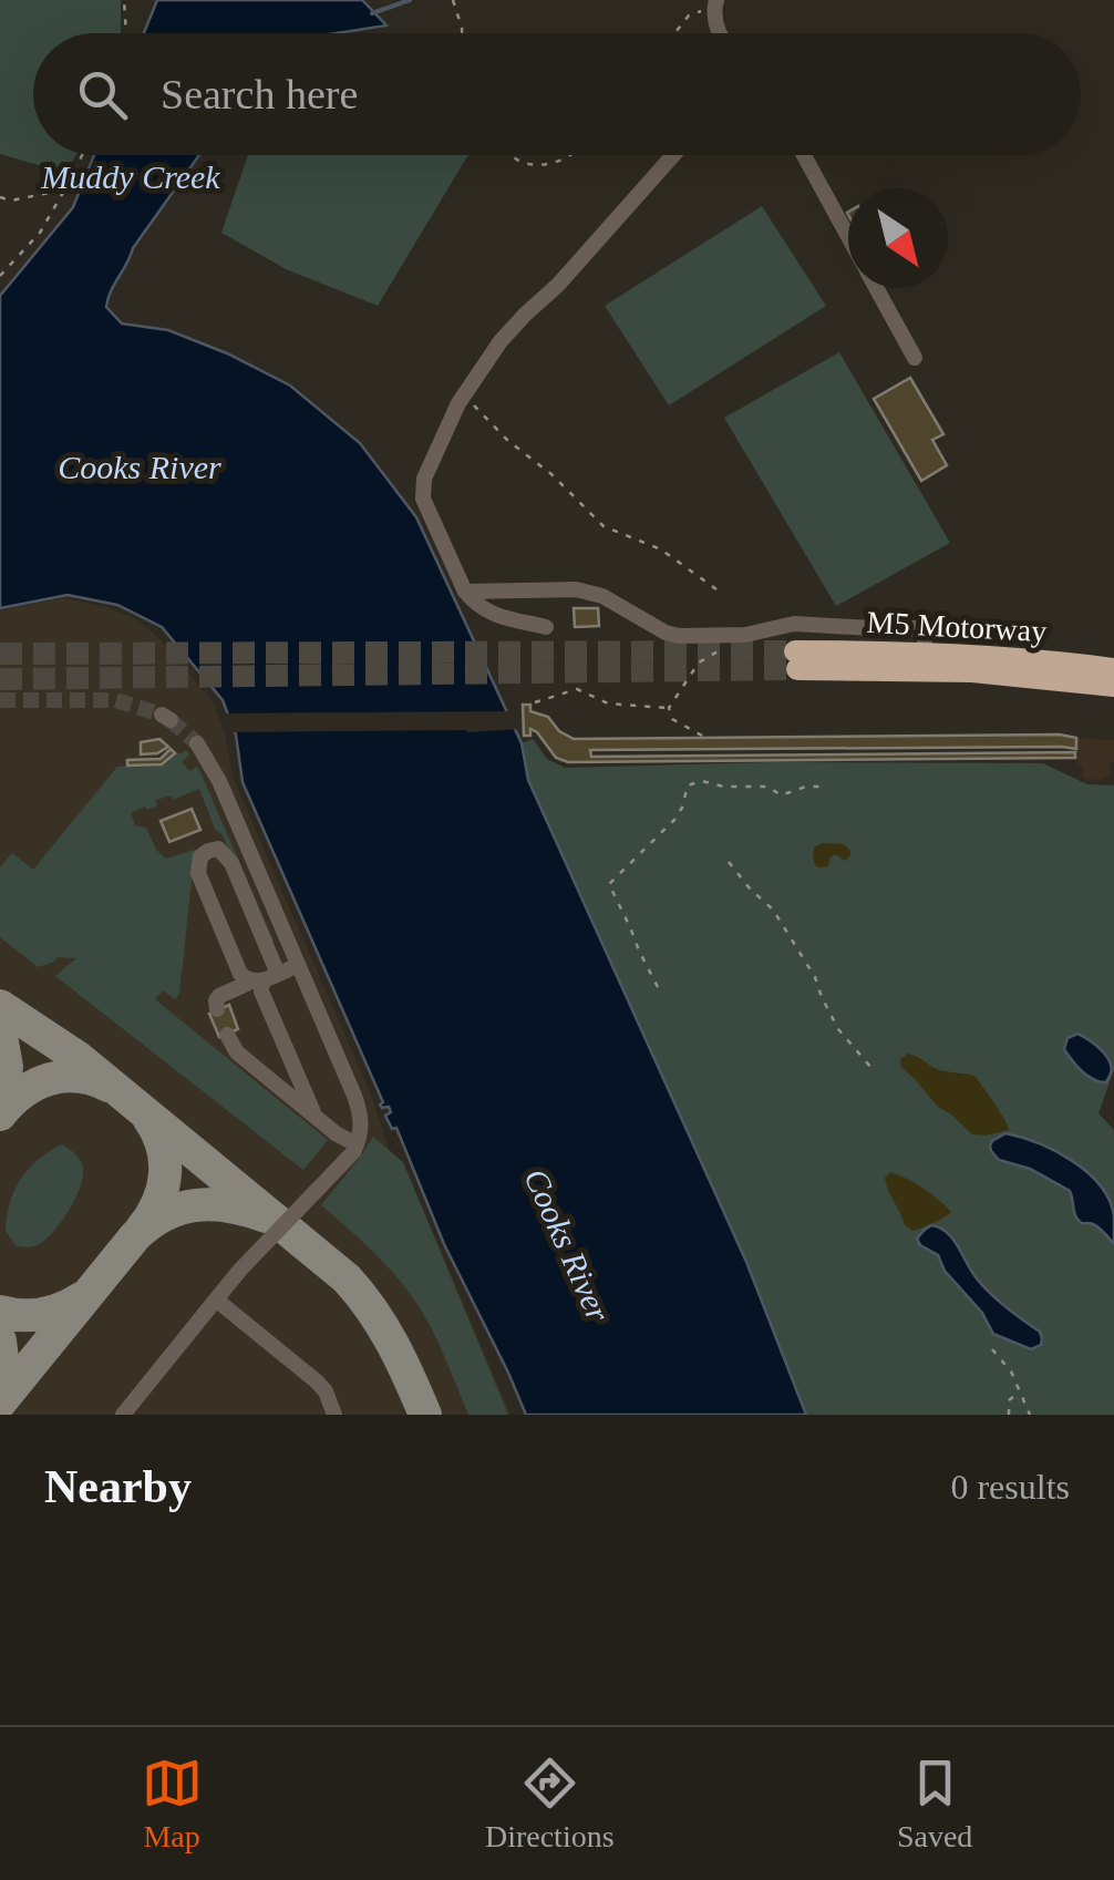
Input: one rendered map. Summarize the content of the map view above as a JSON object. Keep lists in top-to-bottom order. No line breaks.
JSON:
{"streets":{"highway":["M5 Motorway"]},"water":["Muddy Creek","Cooks River"],"north":"bottom right","page":{"search":"Search here","heading":["Nearby","0 results"],"nav":["Map","Directions","Saved"]}}
